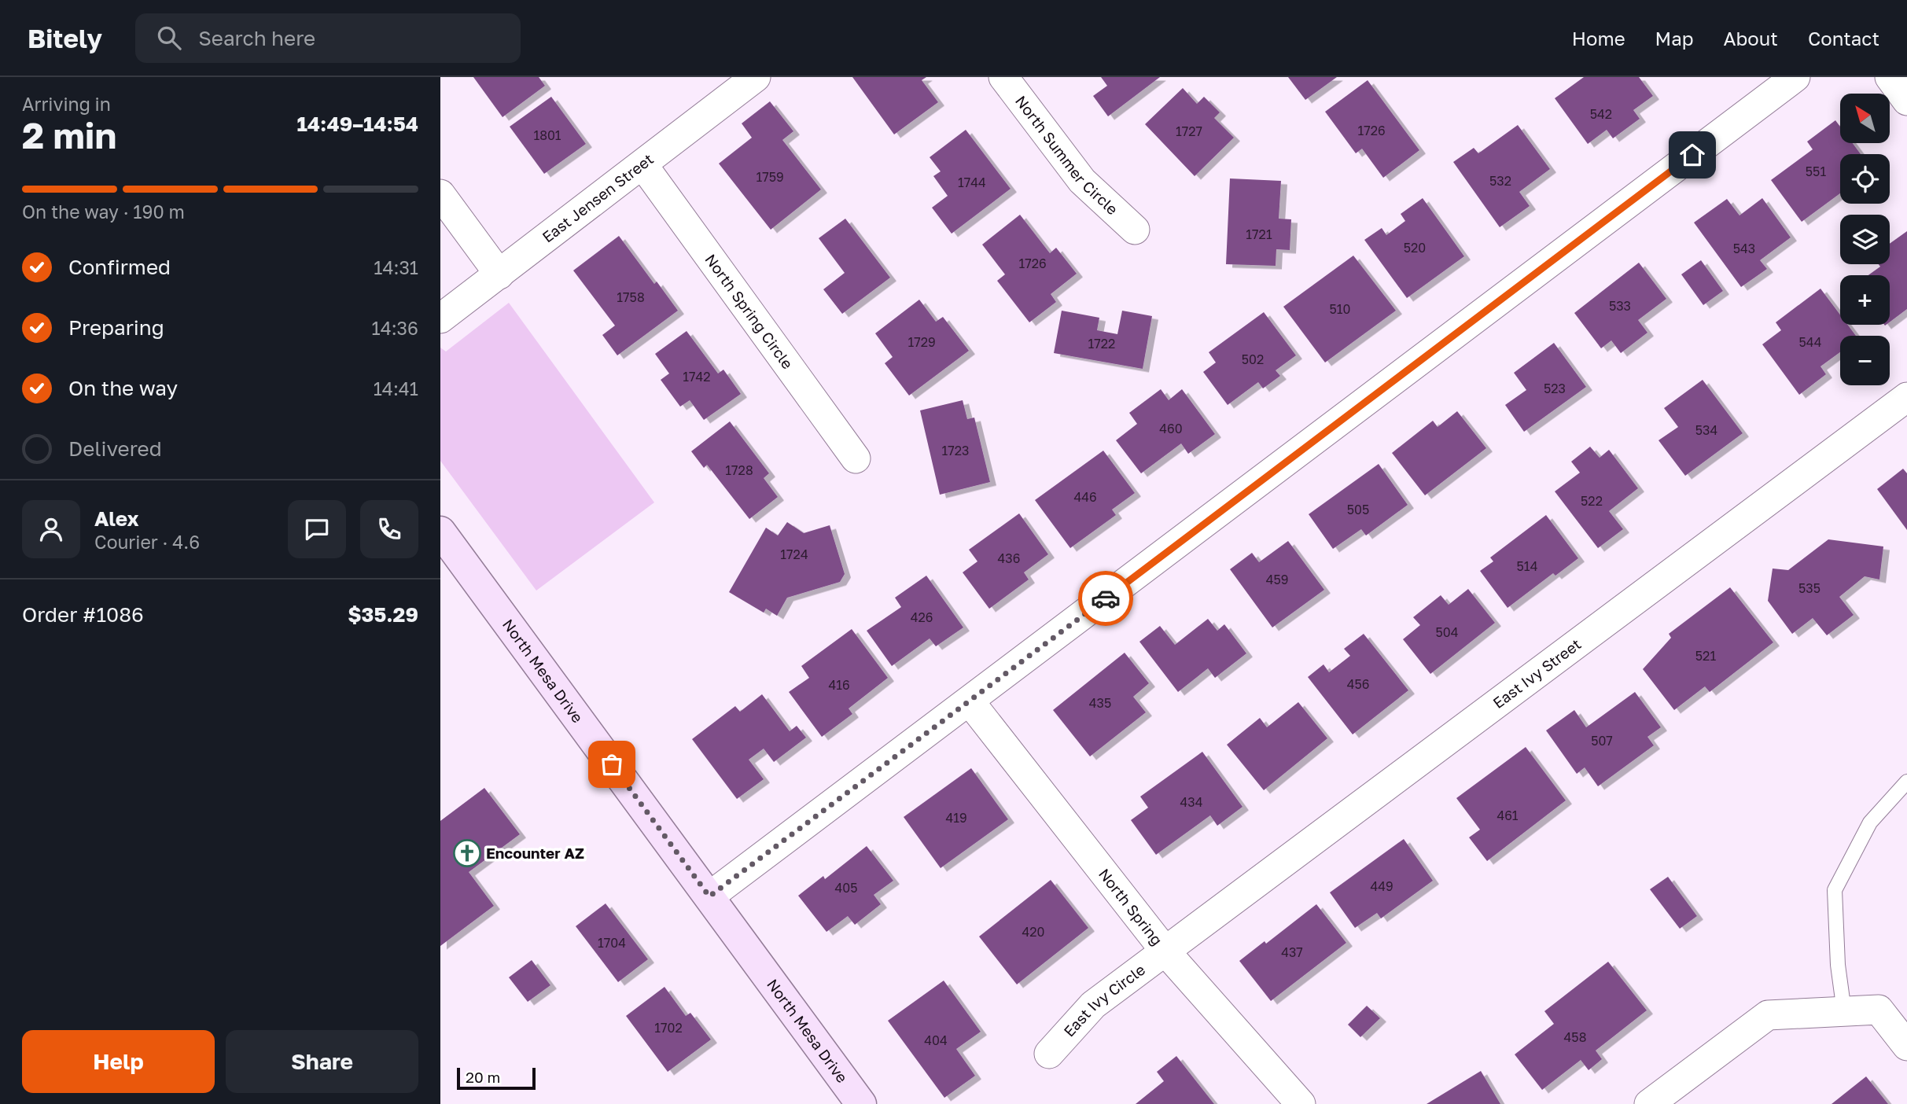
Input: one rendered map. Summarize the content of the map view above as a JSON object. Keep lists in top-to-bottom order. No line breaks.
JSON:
{"streets":{"main road":["North Mesa Drive"],"street":["North Summer Circle","East Jensen Street","North Spring Circle","East Ivy Street","North Spring","East Ivy Circle"]},"crossings":[["East Jensen Street","North Spring Circle"],["East Ivy Street","North Spring"],["East Ivy Street","East Ivy Circle"],["North Spring","East Ivy Circle"]],"places":{"church":["Encounter AZ"]},"house_numbers":["542","1726","1727","1801","551","1759","532","1744","1721","520","543","1726","1758","533","510","1729","544","1722","502","1742","523","460","534","1723","1728","446","522","505","1724","436","514","459","535","426","504","521","456","416","435","507","434","461","419","449","405","420","1704","437","1702","458","404"],"scale_bar":"20 m","north":"top left","page":{"header":"Bitely","search":"Search here","nav":["Home","Map","About","Contact"],"heading":["2 min","Arriving in","14:49–14:54"],"panel":["Alex","Courier · 4.6","Order #1086","$35.29"],"map_buttons":["+","−"],"bar":"On the way · 190 m","list":[["Confirmed","14:31"],["Preparing","14:36"],["On the way","14:41"],"Delivered"],"buttons":["Help","Share"],"scale":"20 m"}}
